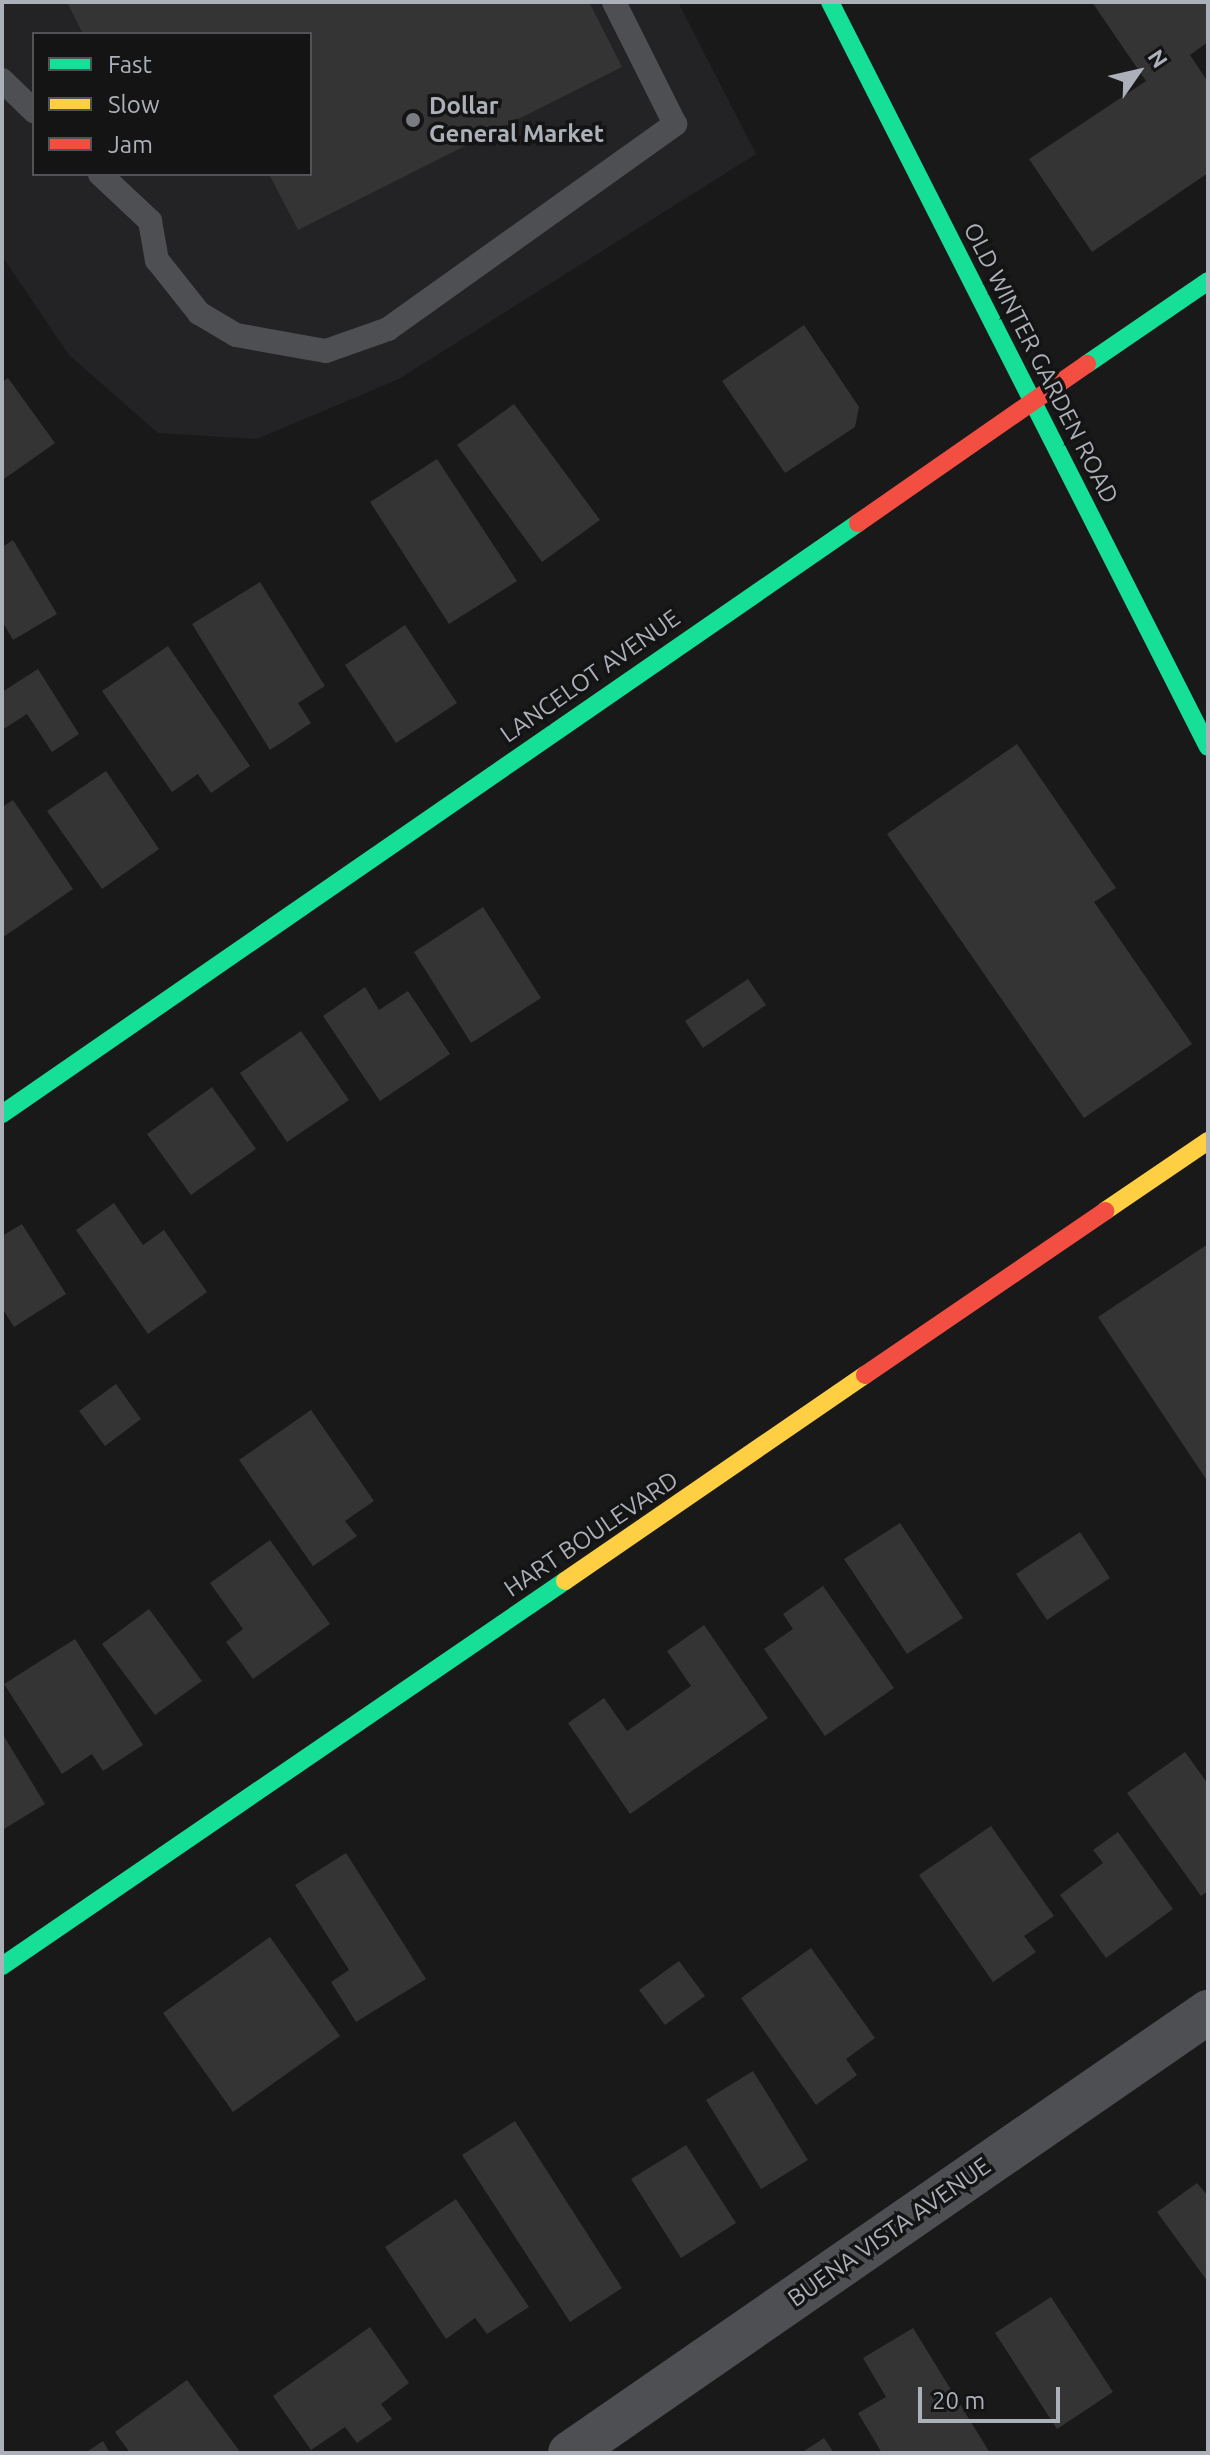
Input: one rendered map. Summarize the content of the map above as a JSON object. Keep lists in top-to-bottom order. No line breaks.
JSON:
{"streets":{"street":["OLD WINTER GARDEN ROAD","LANCELOT AVENUE","HART BOULEVARD","BUENA VISTA AVENUE"]},"crossings":[["OLD WINTER GARDEN ROAD","LANCELOT AVENUE"]],"places":["Dollar General Market"],"legend":["Fast","Slow","Jam"],"scale_bar":"20 m","north":"top right"}
